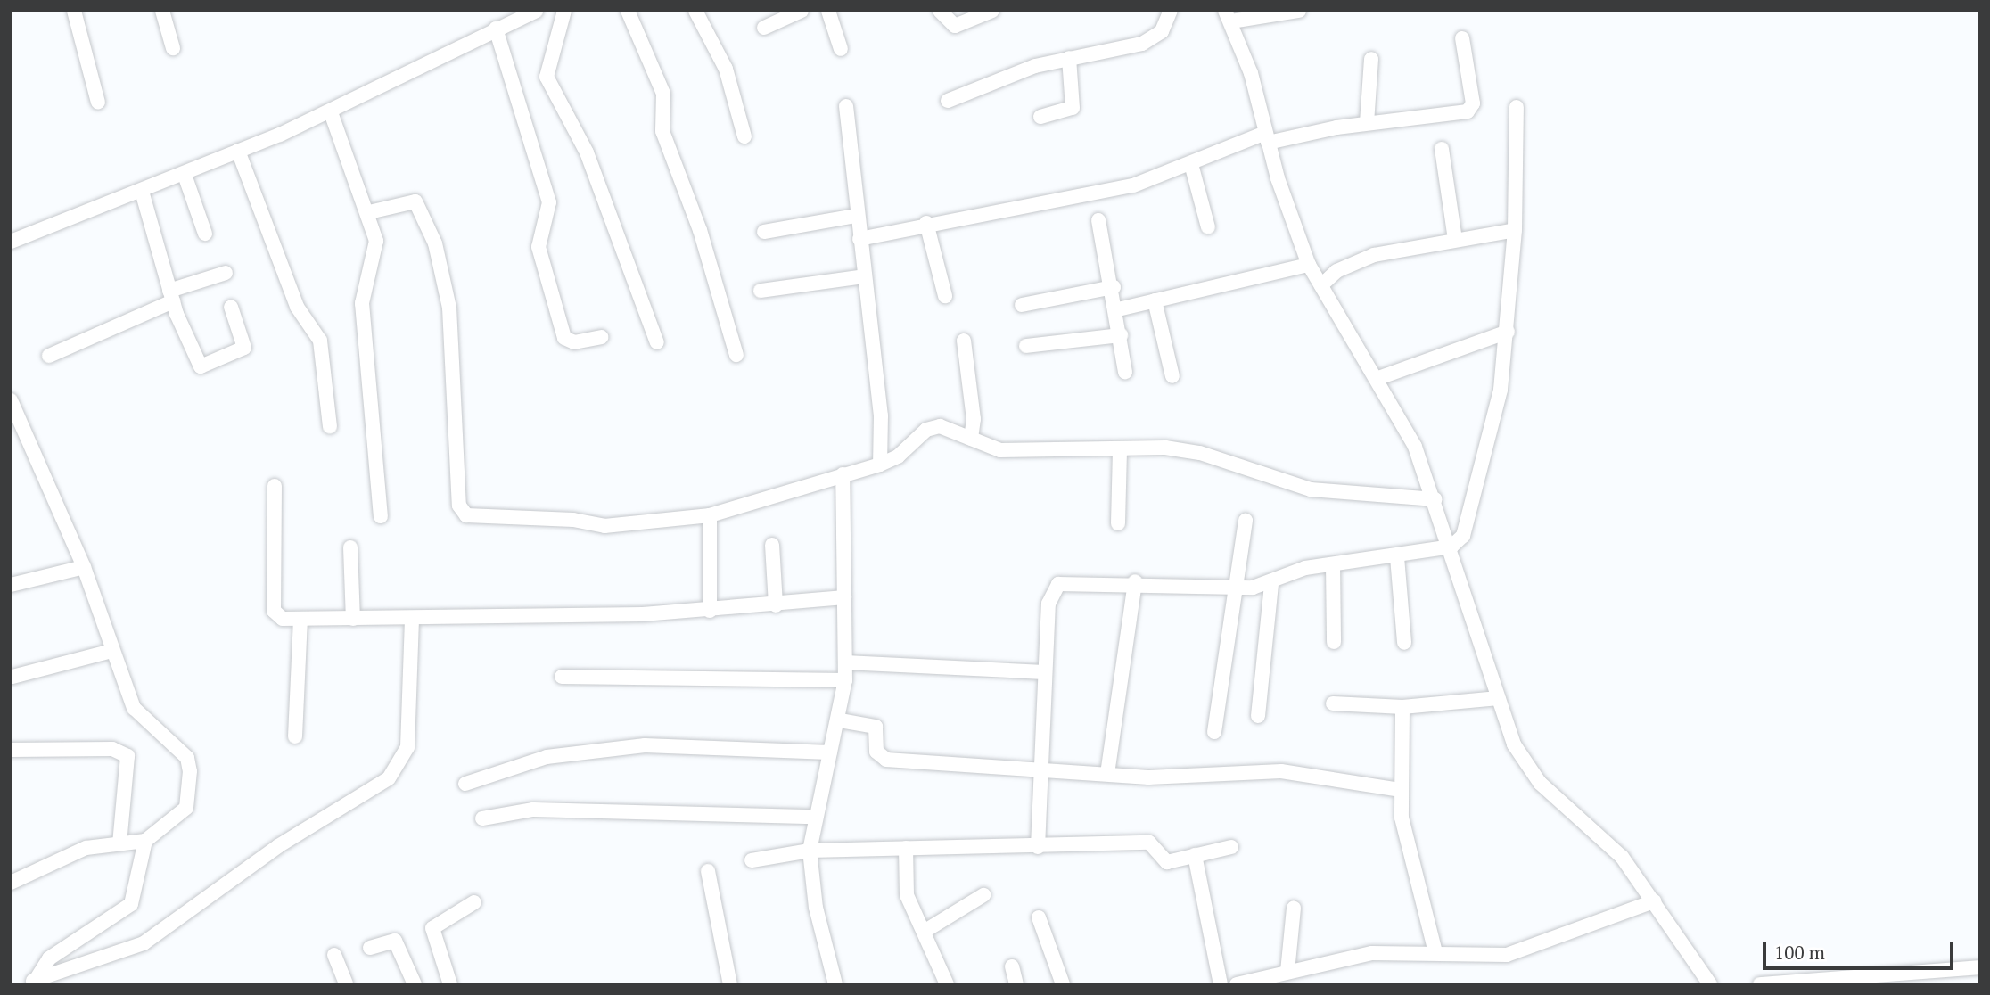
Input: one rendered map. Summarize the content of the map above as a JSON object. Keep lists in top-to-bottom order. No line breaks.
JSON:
{"scale_bar":"100 m"}
